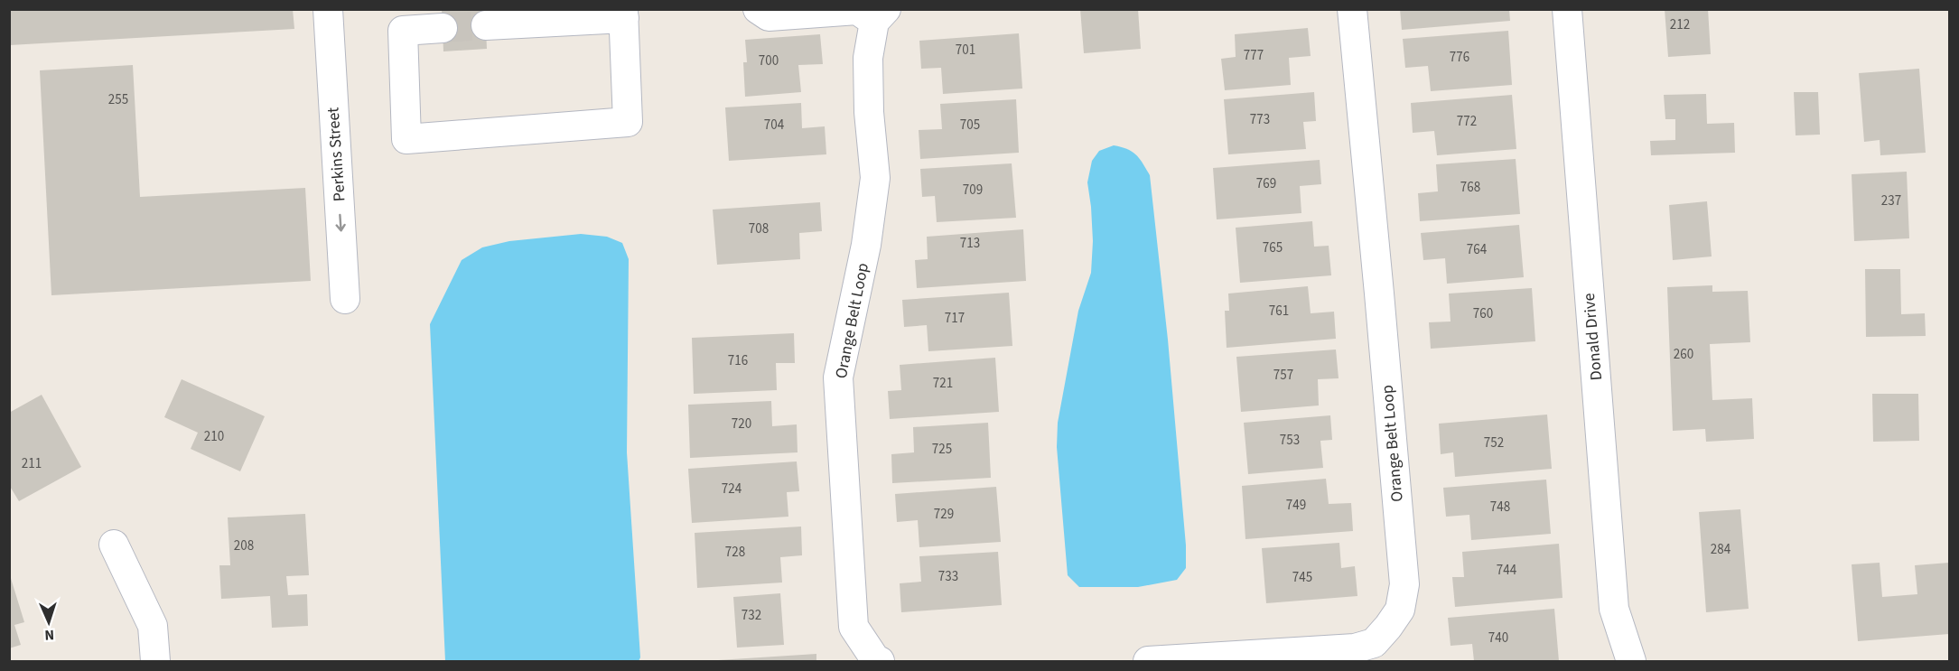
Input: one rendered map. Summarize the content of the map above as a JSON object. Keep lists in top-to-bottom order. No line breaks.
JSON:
{"streets":{"street":["Perkins Street","Orange Belt Loop","Donald Drive"]},"one_way":["Perkins Street"],"house_numbers":["212","701","777","776","700","255","773","772","704","705","769","768","709","237","708","713","765","764","761","760","717","260","716","757","721","720","210","753","752","725","211","724","749","748","729","208","284","728","744","733","745","732","740"],"north":"bottom"}
